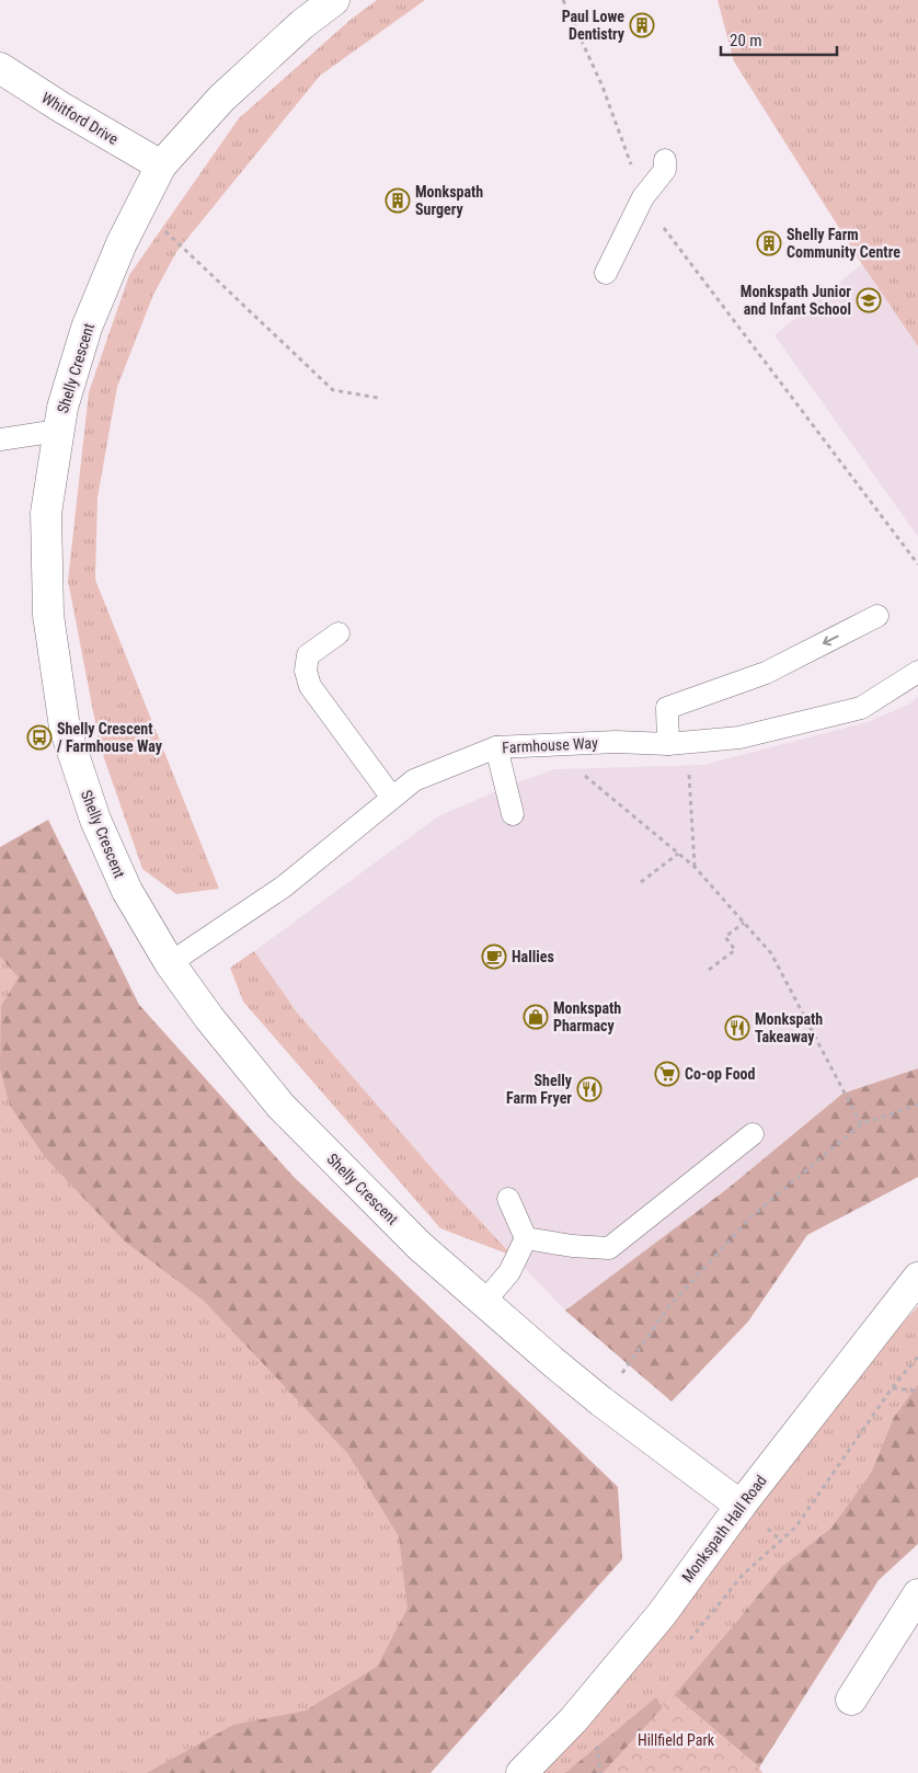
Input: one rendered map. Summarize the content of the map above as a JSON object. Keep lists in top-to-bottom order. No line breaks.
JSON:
{"streets":{"street":["Whitford Drive","Shelly Crescent","Monkspath Hall Road"],"lane":["Farmhouse Way"]},"crossings":[["Whitford Drive","Shelly Crescent"],["Shelly Crescent","Farmhouse Way"],["Shelly Crescent","Monkspath Hall Road"]],"parks":["Hillfield Park"],"places":{"building":["Paul Lowe Dentistry","Monkspath Surgery","Shelly Farm Community Centre"],"school or university":["Monkspath Junior and Infant School"],"bus stop":["Shelly Crescent / Farmhouse Way"],"cafe":["Hallies"],"shop":["Monkspath Pharmacy"],"restaurant":["Monkspath Takeaway","Shelly Farm Fryer"],"supermarket":["Co-op Food"]},"scale_bar":"20 m"}
